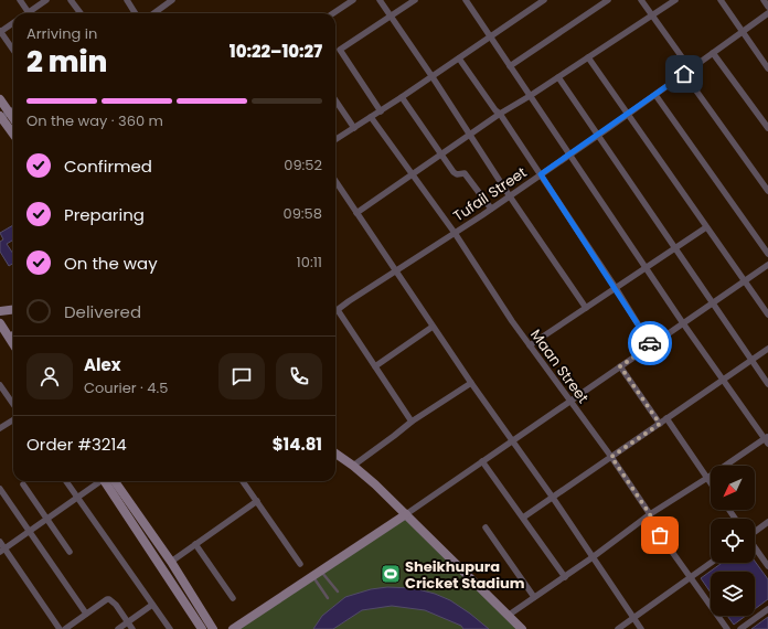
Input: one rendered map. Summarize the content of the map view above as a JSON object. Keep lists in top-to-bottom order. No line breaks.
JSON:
{"streets":{"street":["Tufail Street","Maan Street"]},"crossings":[["Tufail Street","Maan Street"]],"places":{"sports":["Sheikhupura Cricket Stadium"]},"north":"bottom left","page":{"heading":["2 min","Arriving in","10:22–10:27"],"panel":["Alex","Courier · 4.5","Order #3214","$14.81"],"bar":"On the way · 360 m","list":[["Confirmed","09:52"],["Preparing","09:58"],["On the way","10:11"],"Delivered"]}}
